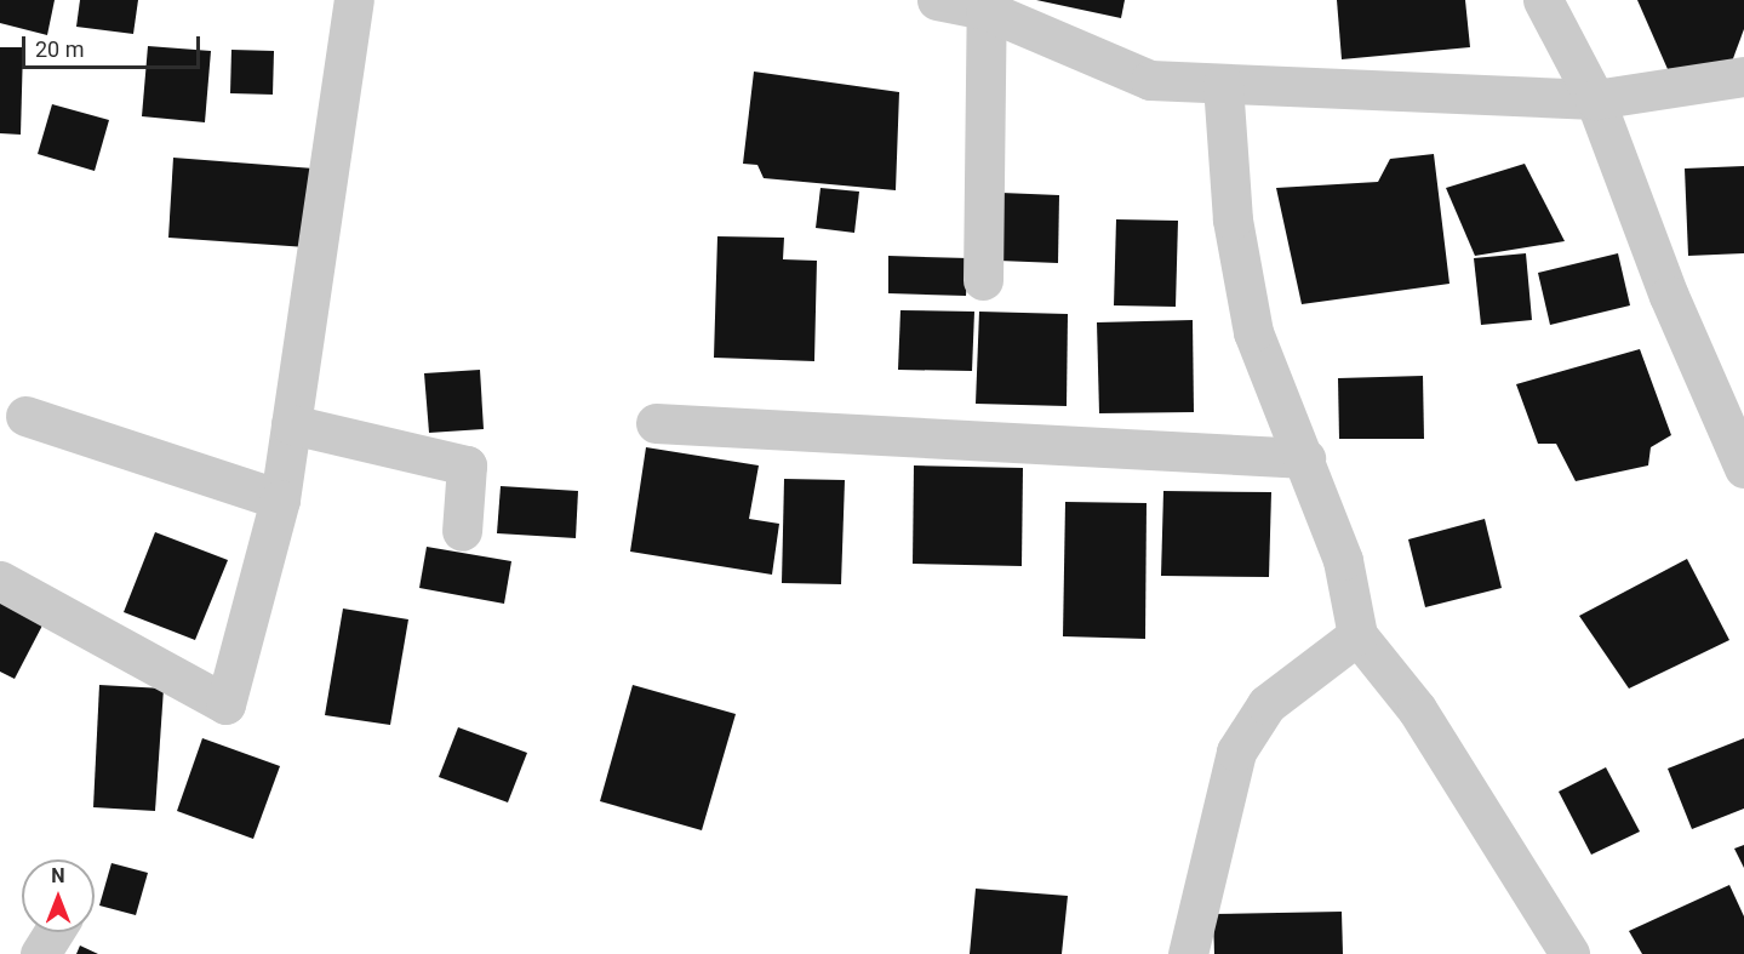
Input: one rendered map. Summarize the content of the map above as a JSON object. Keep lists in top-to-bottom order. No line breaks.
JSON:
{"scale_bar":"20 m","north":"top"}
